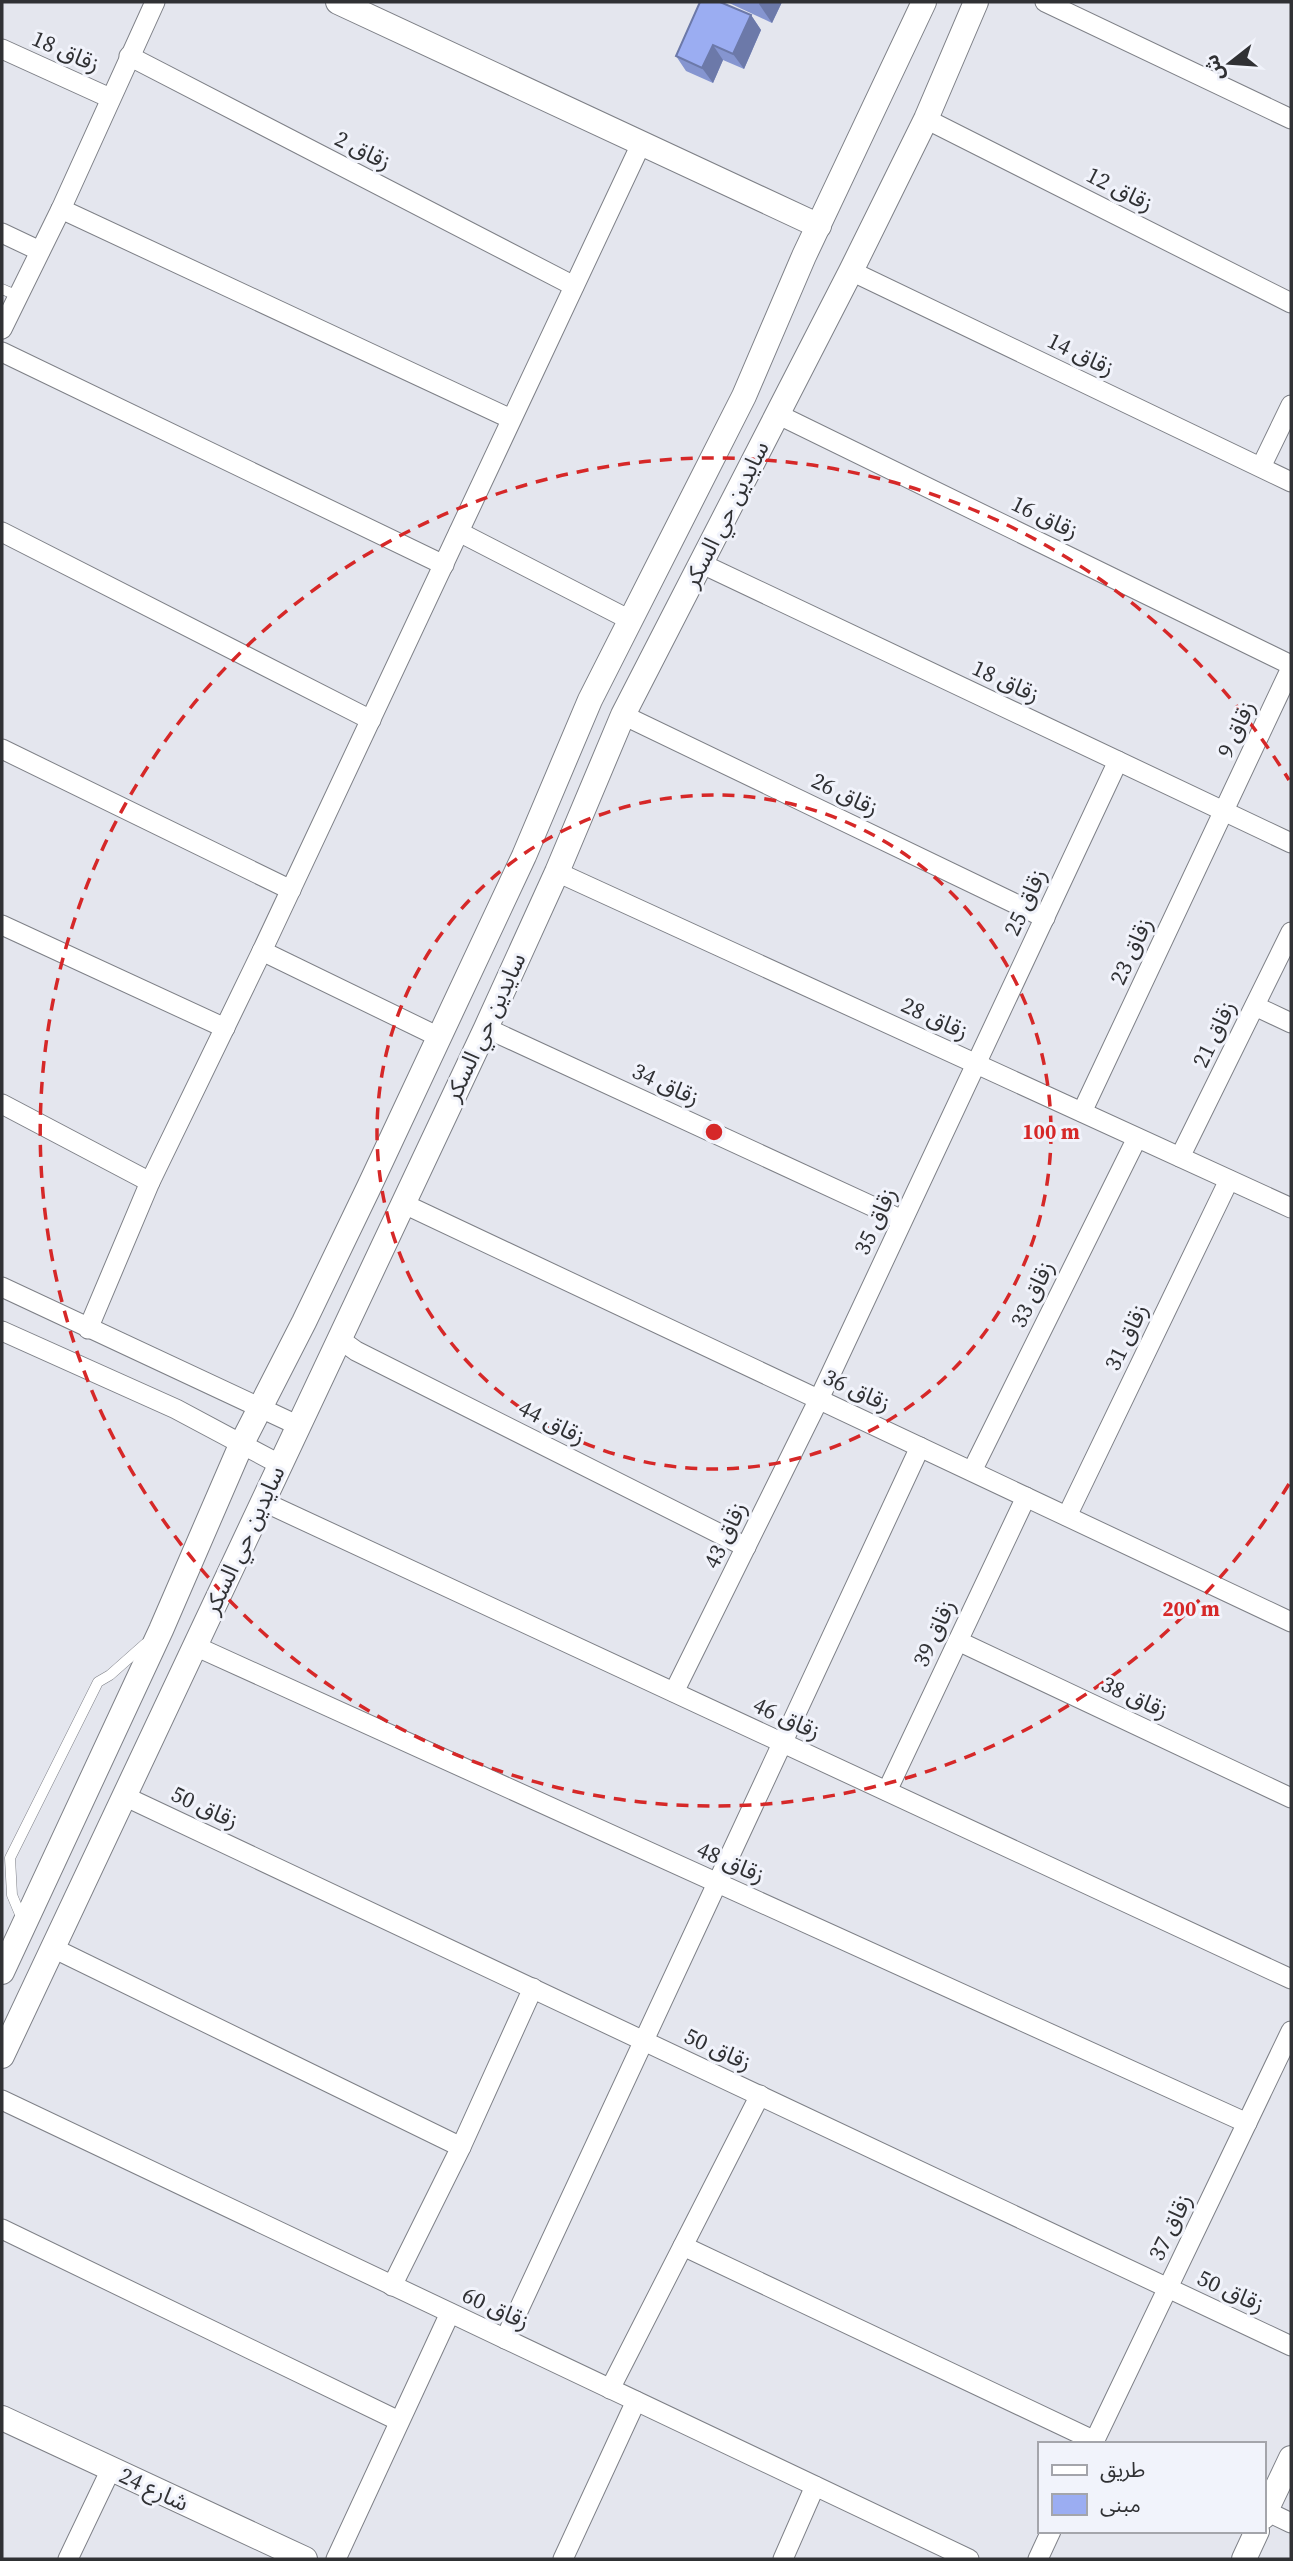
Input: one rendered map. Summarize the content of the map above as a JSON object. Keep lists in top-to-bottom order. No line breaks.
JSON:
{"streets":{"street":["زقاق 18","زقاق 2","زقاق 12","زقاق 14","سايدين حي السكر","زقاق 16","زقاق 9","زقاق 26","زقاق 25","زقاق 23","زقاق 28","زقاق 21","زقاق 34","زقاق 35","زقاق 33","زقاق 31","زقاق 36","زقاق 44","زقاق 43","زقاق 39","زقاق 38","زقاق 46","زقاق 50","زقاق 48","زقاق 37","زقاق 60","شارع 24"]},"crossings":[["زقاق 18","سايدين حي السكر"],["زقاق 18","زقاق 9"],["زقاق 18","زقاق 25"],["زقاق 18","زقاق 23"],["زقاق 12","سايدين حي السكر"],["زقاق 14","سايدين حي السكر"],["سايدين حي السكر","زقاق 16"],["سايدين حي السكر","زقاق 26"],["سايدين حي السكر","زقاق 28"],["سايدين حي السكر","زقاق 34"],["سايدين حي السكر","زقاق 36"],["سايدين حي السكر","زقاق 44"],["سايدين حي السكر","زقاق 46"],["سايدين حي السكر","زقاق 50"],["سايدين حي السكر","زقاق 48"],["زقاق 16","زقاق 9"],["زقاق 9","زقاق 23"],["زقاق 26","زقاق 25"],["زقاق 25","زقاق 28"],["زقاق 25","زقاق 35"],["زقاق 23","زقاق 28"],["زقاق 28","زقاق 21"],["زقاق 28","زقاق 35"],["زقاق 28","زقاق 33"],["زقاق 28","زقاق 31"],["زقاق 34","زقاق 35"],["زقاق 35","زقاق 36"],["زقاق 35","زقاق 43"],["زقاق 33","زقاق 36"],["زقاق 31","زقاق 36"],["زقاق 36","زقاق 43"],["زقاق 36","زقاق 39"],["زقاق 44","زقاق 43"],["زقاق 43","زقاق 46"],["زقاق 39","زقاق 38"],["زقاق 39","زقاق 46"],["زقاق 50","زقاق 37"],["زقاق 48","زقاق 37"]],"legend":["طريق","مبنى"],"north":"left","rings":["100 m","200 m"]}
